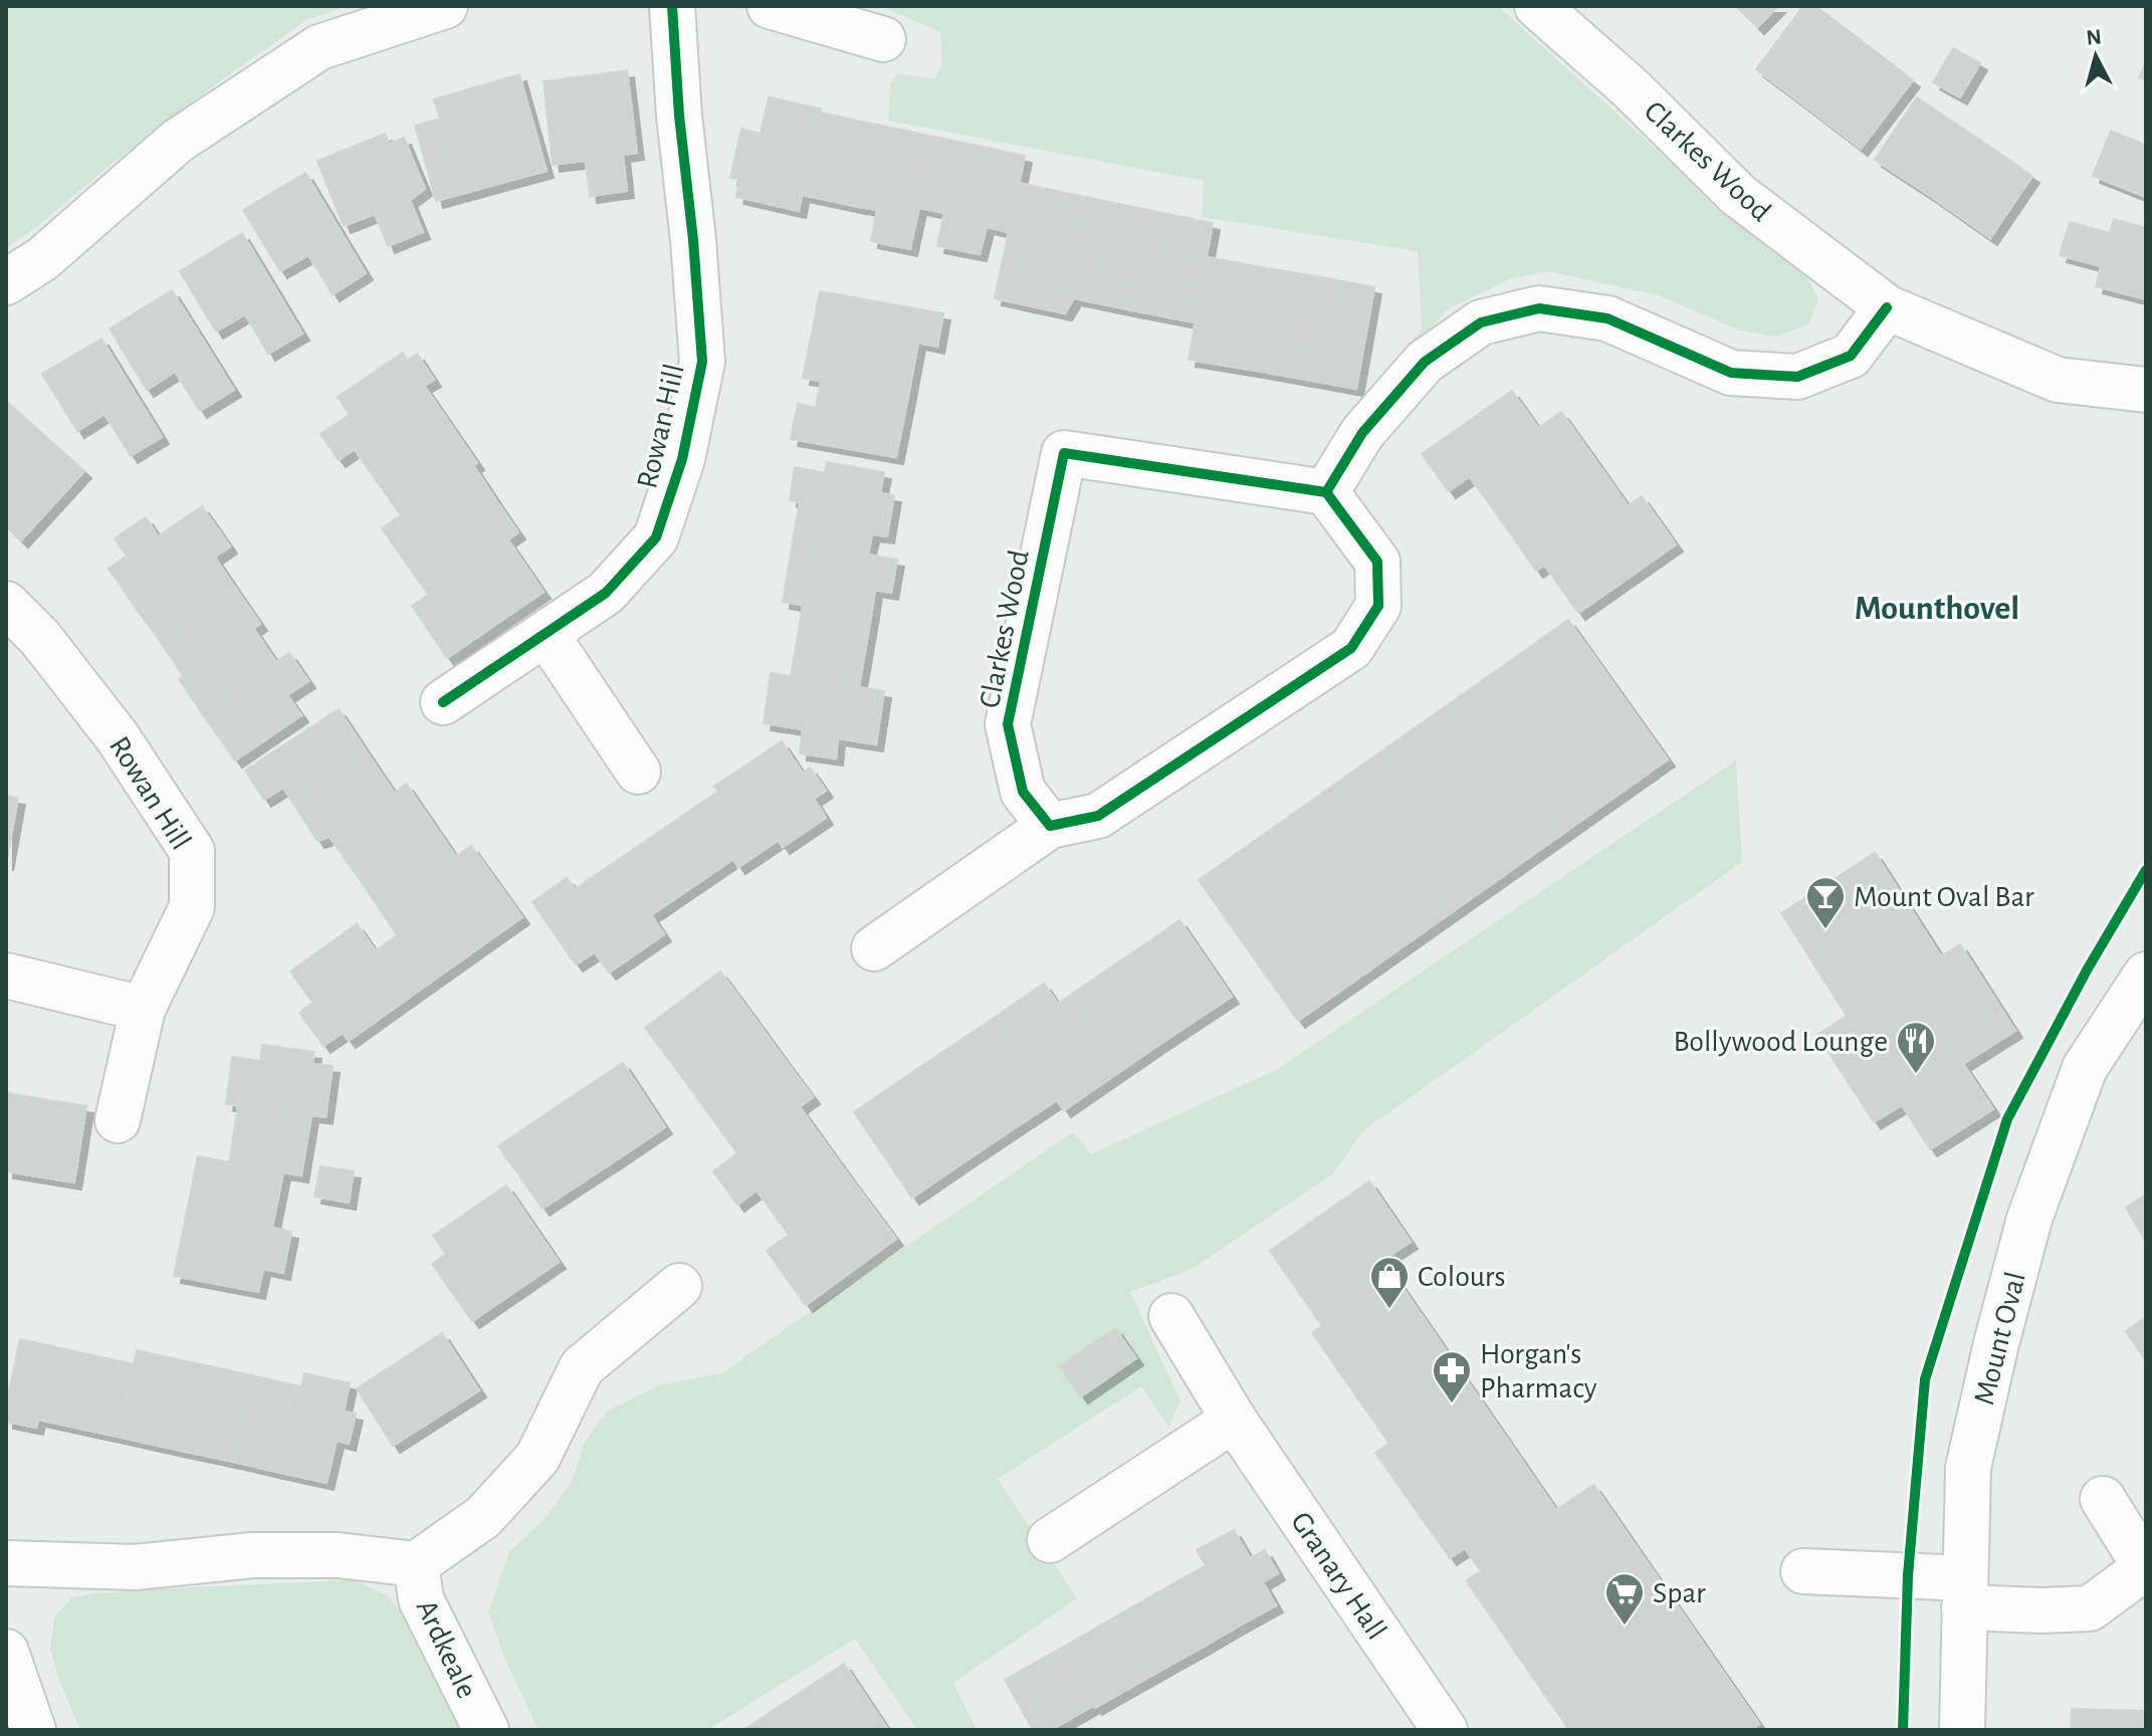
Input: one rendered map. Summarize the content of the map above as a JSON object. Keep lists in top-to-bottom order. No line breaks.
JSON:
{"streets":{"street":["Clarkes Wood","Rowan Hill","Mount Oval","Granary Hall","Ardkeale"]},"districts":["Mounthovel"],"places":{"bar":["Mount Oval Bar"],"restaurant":["Bollywood Lounge"],"shop":["Colours"],"pharmacy":["Horgan's Pharmacy"],"supermarket":["Spar"]},"north":"top"}
